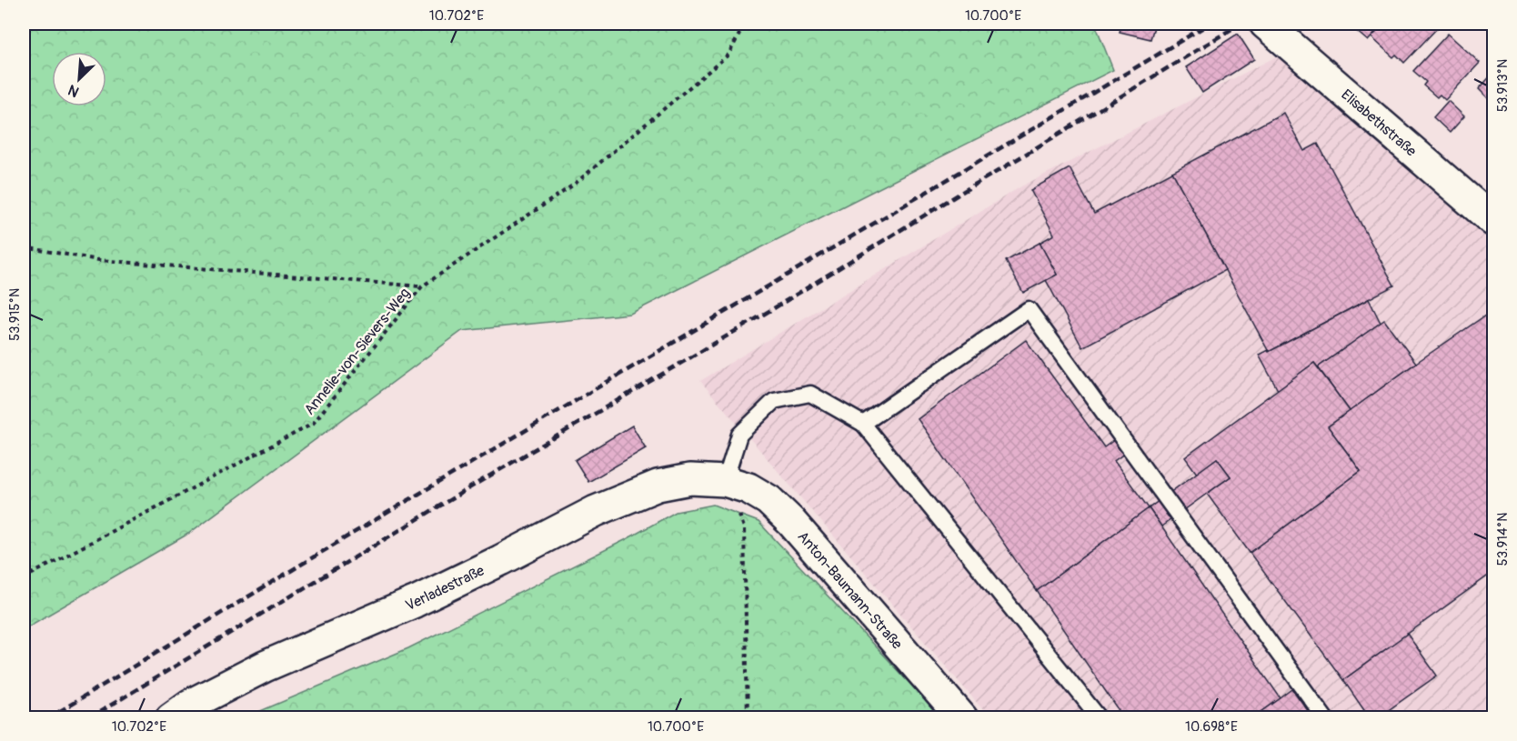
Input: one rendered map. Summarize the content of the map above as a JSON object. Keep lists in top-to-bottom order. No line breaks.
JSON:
{"streets":{"street":["Elisabethstraße","Verladestraße","Anton-Baumann-Straße"],"path":["Annelie-von-Sievers-Weg"]},"crossings":[["Verladestraße","Anton-Baumann-Straße"]],"north":"bottom left","coordinates":["10.702°E","10.700°E","53.913°N","53.915°N","53.914°N","10.698°E"]}
